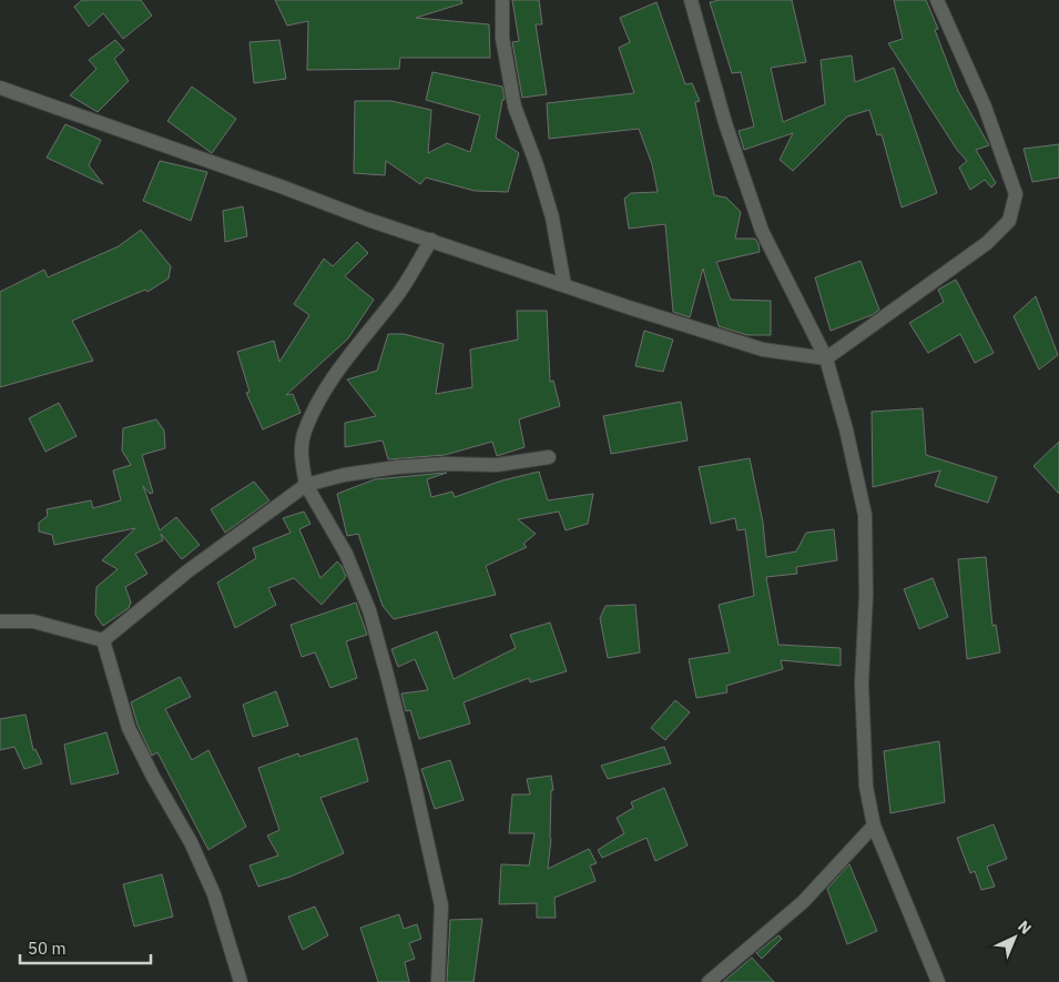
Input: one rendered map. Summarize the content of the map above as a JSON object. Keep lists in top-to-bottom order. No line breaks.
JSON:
{"scale_bar":"50 m","north":"top right"}
